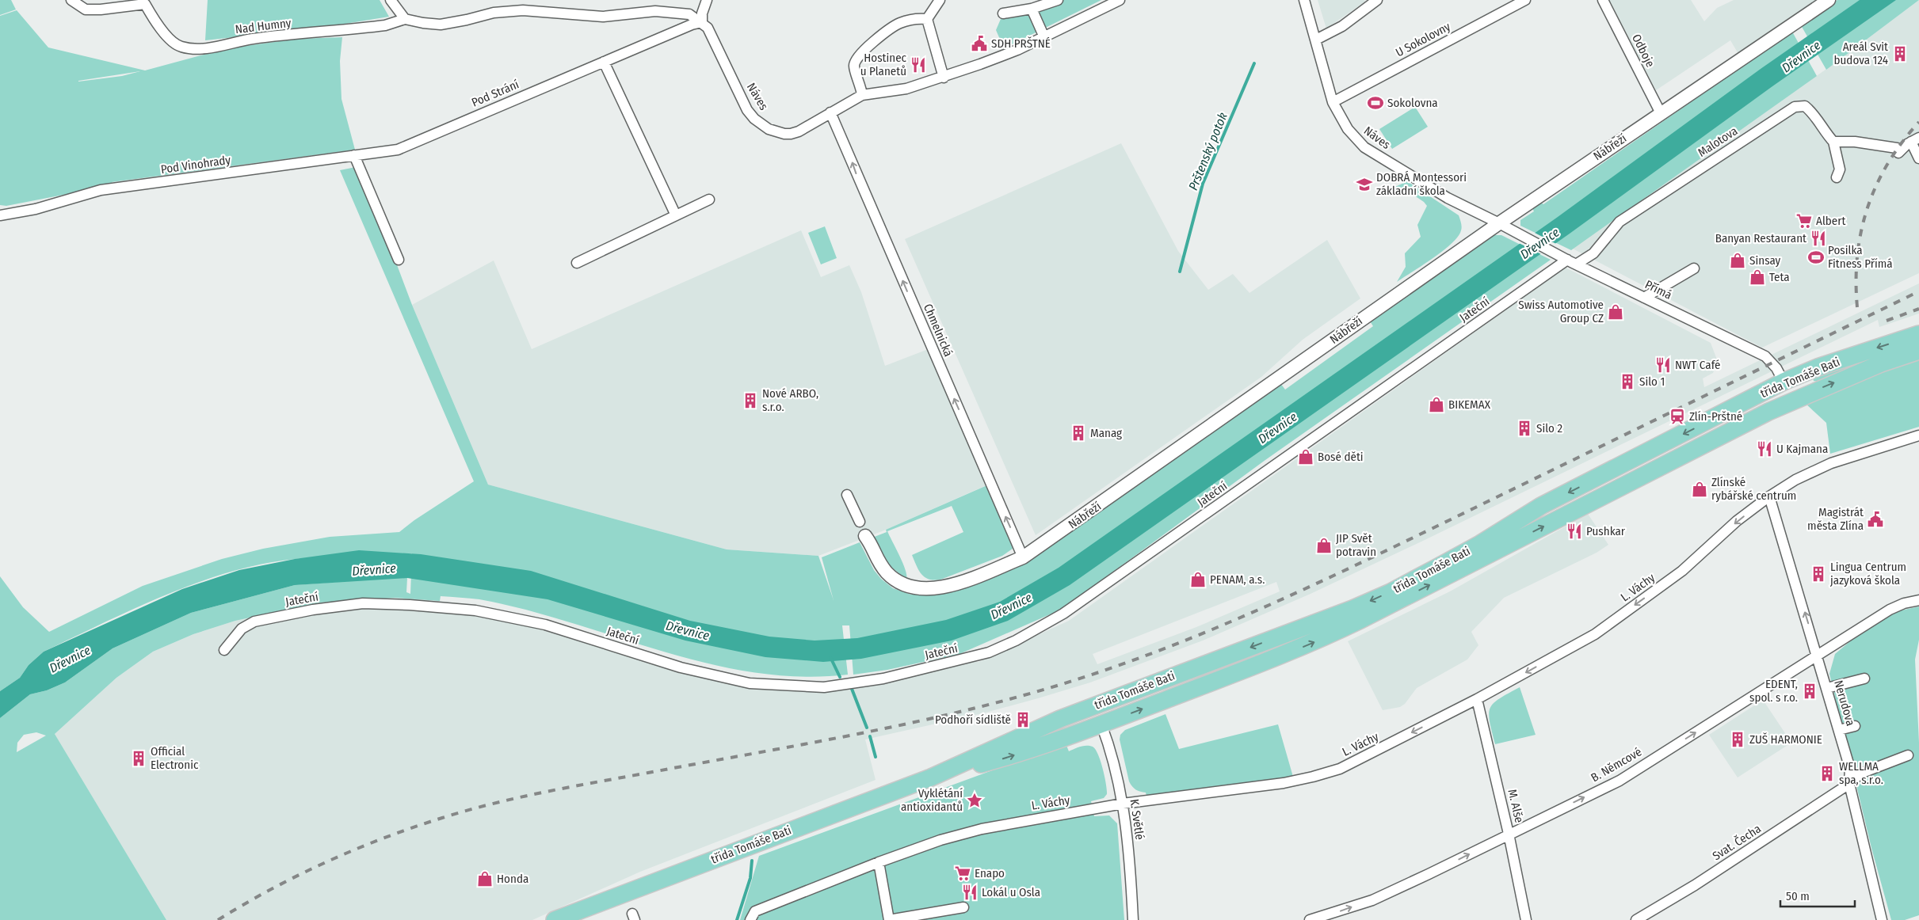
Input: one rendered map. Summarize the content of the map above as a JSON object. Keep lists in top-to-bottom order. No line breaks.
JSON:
{"streets":{"main road":["třída Tomáše Bati"],"street":["Nad Humny","U Sokolovny","Odboje","Pod Strání","Náves","Malotova","Nábřeží","Pod Vinohrady","Přímá","Jateční","Chmelnická","L. Váchy","Nerudova","B. Němcové","M. Alše","K. Světlé","Svat. Čecha"]},"crossings":[["Nad Humny","Pod Strání"],["Nad Humny","Náves"],["U Sokolovny","Náves"],["Odboje","Nábřeží"],["Pod Strání","Náves"],["Pod Strání","Pod Vinohrady"],["Náves","Nábřeží"],["Náves","Přímá"],["Náves","Chmelnická"],["Malotova","Přímá"],["Malotova","Jateční"],["Nábřeží","Chmelnická"],["Přímá","Jateční"],["Přímá","třída Tomáše Bati"],["třída Tomáše Bati","K. Světlé"],["L. Váchy","Nerudova"],["L. Váchy","M. Alše"],["L. Váchy","K. Světlé"],["Nerudova","B. Němcové"],["Nerudova","Svat. Čecha"],["B. Němcové","M. Alše"]],"one_way":["Chmelnická","L. Váchy","Nerudova","B. Němcové"],"water":["Dřevnice","Prštenský potok"],"places":{"public building":["SDH PRŠTNÉ","Magistrát města Zlína"],"building":["Areál Svit budova 124","Silo 1","Nové ARBO, s.r.o.","Silo 2","Manag","Lingua Centrum jazyková škola","EDENT, spol. s r.o.","Podhoří sídliště","ZUŠ HARMONIE","Official Electronic","WELLMA spa, s.r.o."],"restaurant":["Hostinec u Planetů","Banyan Restaurant","NWT Café","U Kajmana","Pushkar","Lokál u Osla"],"sports":["Sokolovna","Posilka Fitness Přímá"],"school or university":["DOBRÁ Montessori základní škola"],"supermarket":["Albert","Enapo"],"shop":["Sinsay","Teta","Swiss Automotive Group CZ","BIKEMAX","Bosé děti","Zlínské rybářské centrum","JIP Svět potravin","PENAM, a.s.","Honda"],"station":["Zlín-Prštné"],"place":["Vyklétání antioxidantů"]},"scale_bar":"50 m"}
